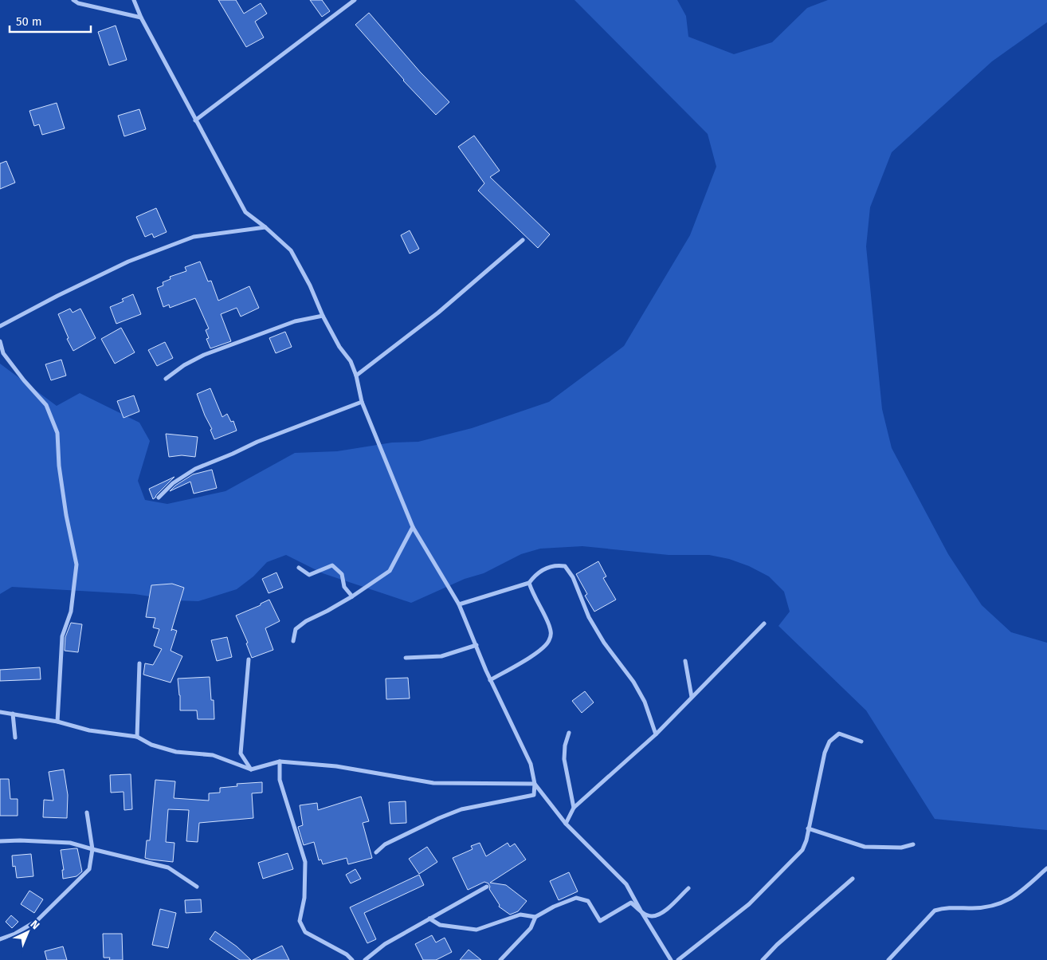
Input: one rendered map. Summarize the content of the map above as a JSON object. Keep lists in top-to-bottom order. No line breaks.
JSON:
{"scale_bar":"50 m","north":"top right"}
